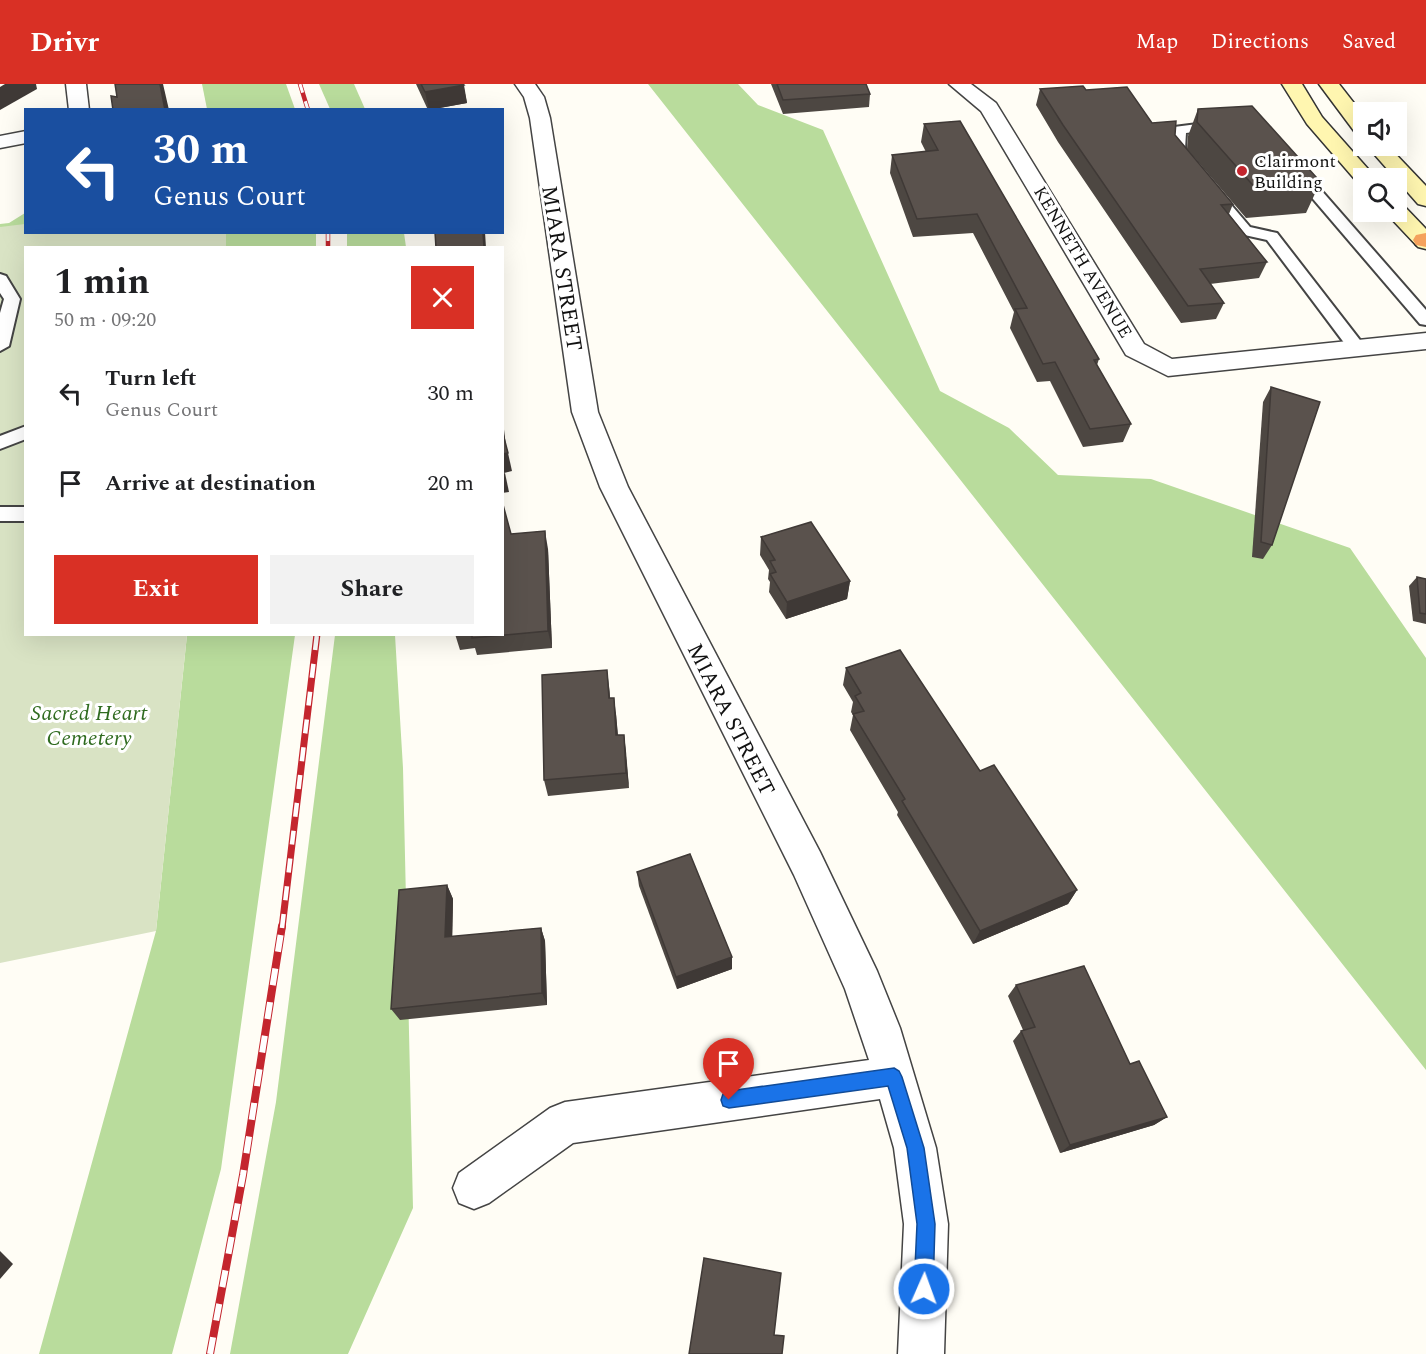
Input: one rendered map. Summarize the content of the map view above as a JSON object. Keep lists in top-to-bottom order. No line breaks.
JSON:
{"streets":{"street":["KENNETH AVENUE","MIARA STREET"]},"parks":["Sacred Heart Cemetery"],"places":["Clairmont Building"],"page":{"header":"Drivr","nav":["Map","Directions","Saved"],"turn":["30 m","Genus Court"],"heading":["1 min","50 m · 09:20"],"list":[{"name":"Turn left","note":"Genus Court","value":"30 m"},{"name":"Arrive at destination","value":"20 m"}],"buttons":["Exit","Share"]}}
